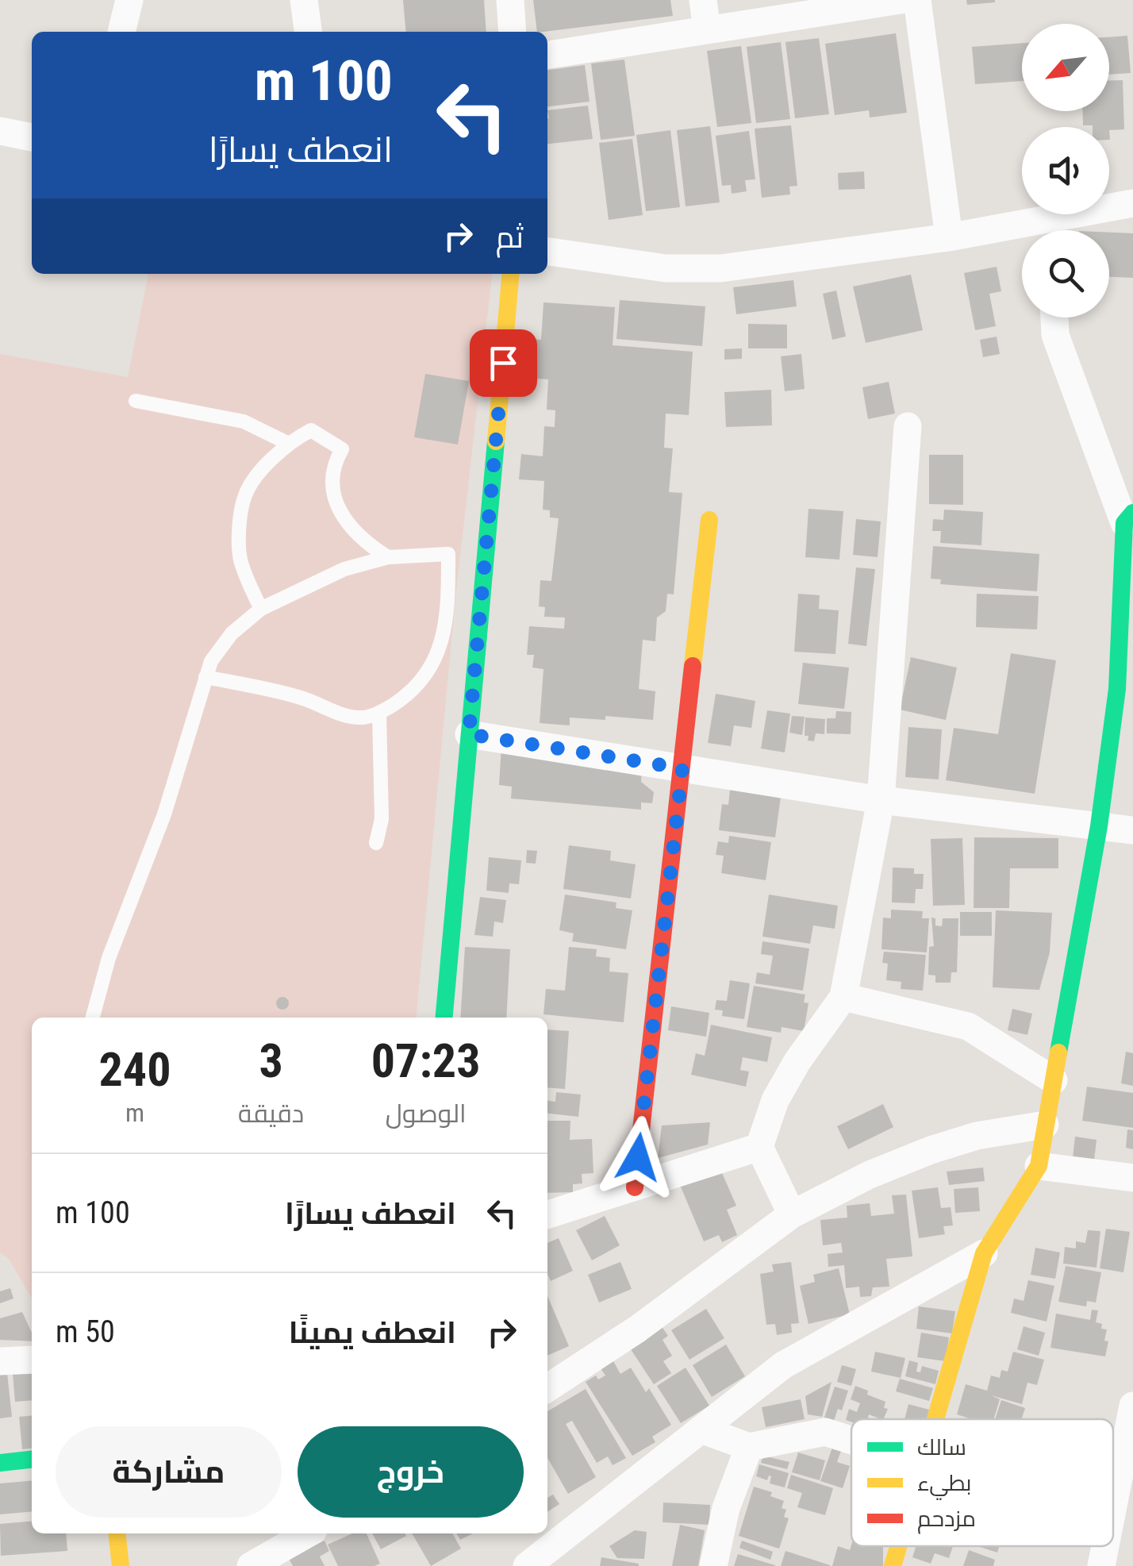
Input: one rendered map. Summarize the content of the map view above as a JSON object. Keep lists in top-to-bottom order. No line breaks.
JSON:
{"legend":["سالك","بطيء","مزدحم"],"north":"bottom left","page":{"turn":["100 m","انعطف يسارًا"],"then":"ثم","eta":["07:23","الوصول","3","دقيقة","240","m"],"list":[{"name":"انعطف يسارًا","value":"100 m"},{"name":"انعطف يمينًا","value":"50 m"}],"buttons":["خروج","مشاركة"]}}
